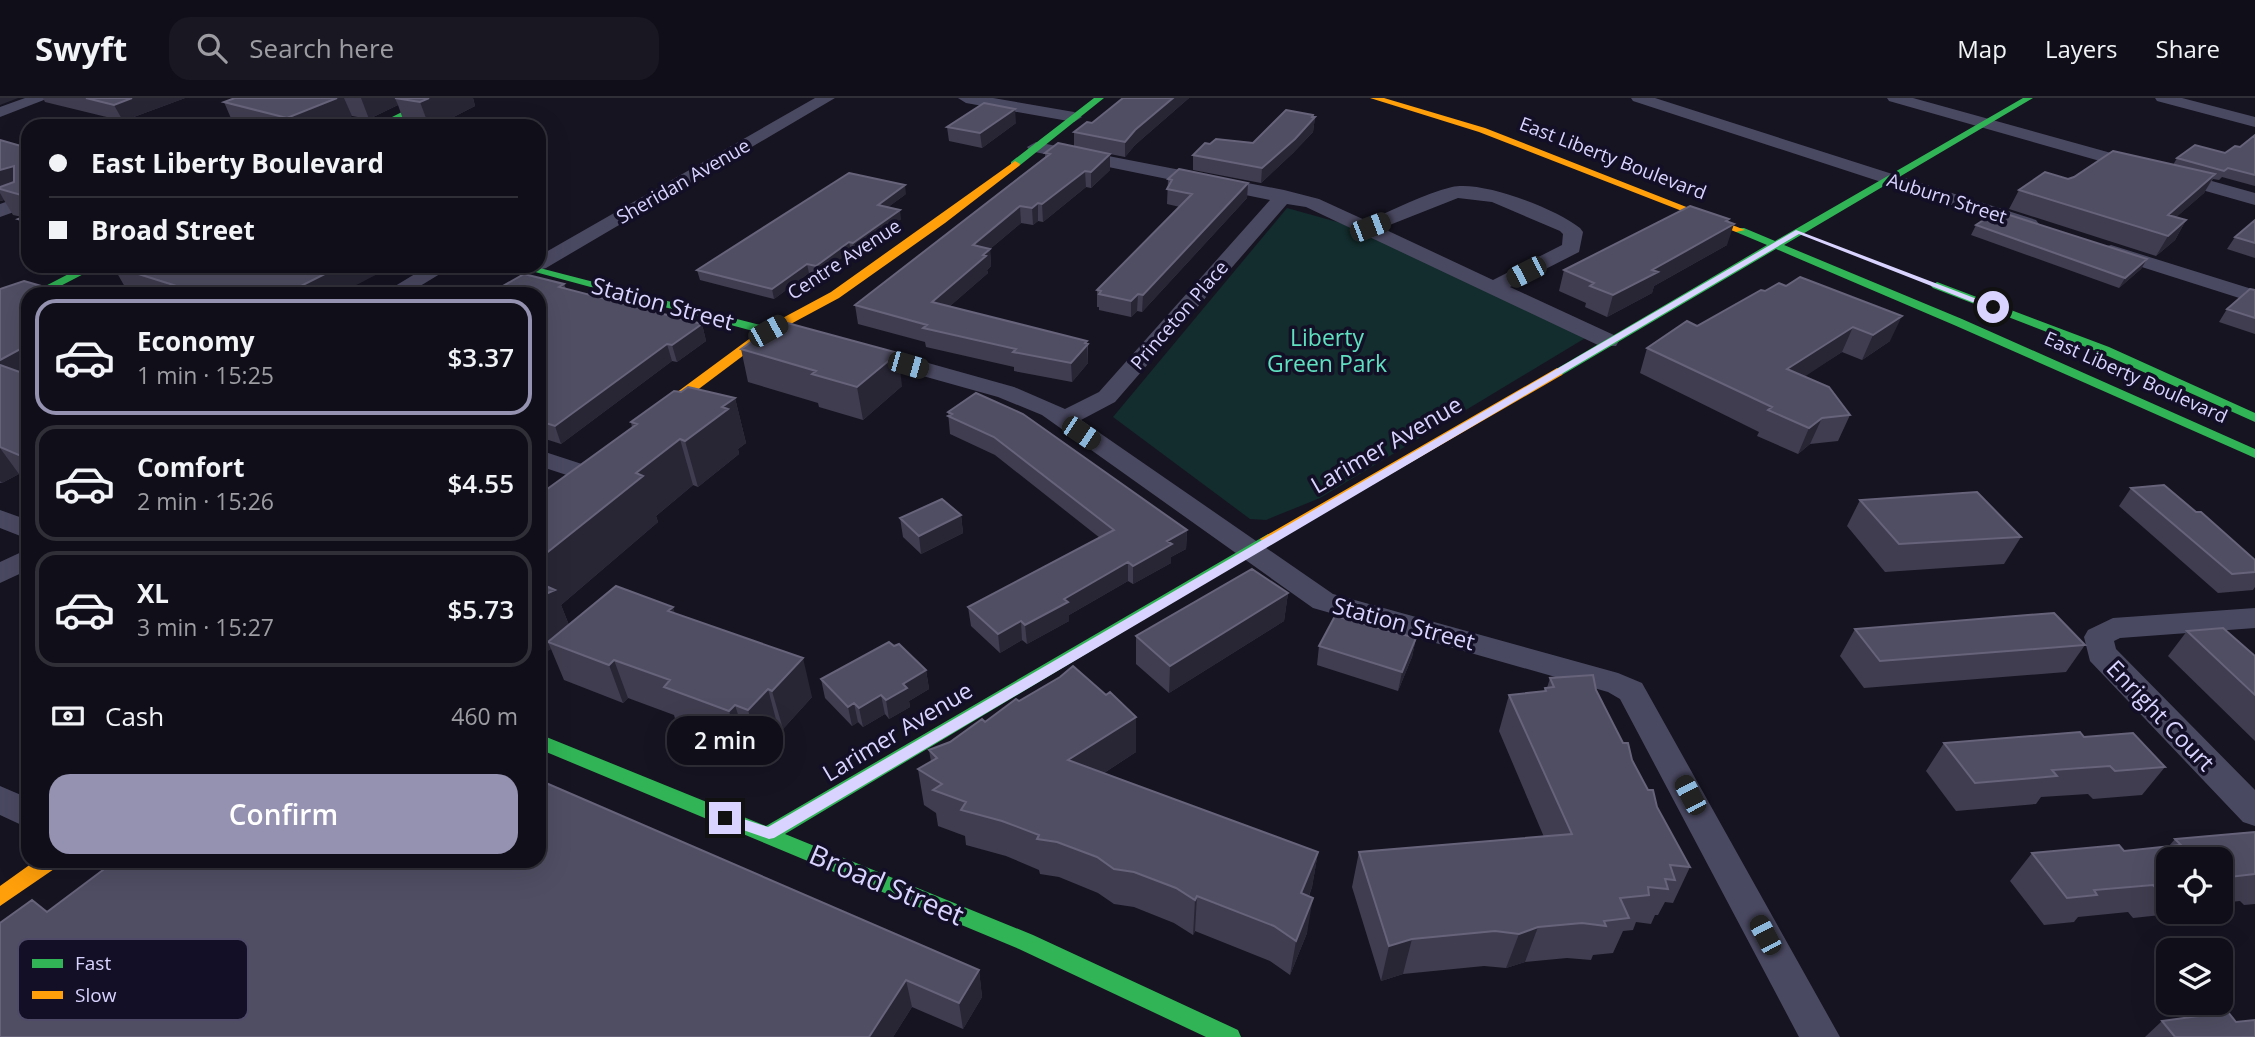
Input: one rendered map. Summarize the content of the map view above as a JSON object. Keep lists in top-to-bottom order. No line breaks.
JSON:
{"streets":{"main road":["East Liberty Boulevard","Centre Avenue","Station Street","Larimer Avenue","Broad Street"],"street":["Sheridan Avenue","Auburn Street","Princeton Place","Enright Court"]},"crossings":[["East Liberty Boulevard","Larimer Avenue"],["Auburn Street","Larimer Avenue"],["Centre Avenue","Station Street"],["Station Street","Princeton Place"],["Station Street","Larimer Avenue"],["Larimer Avenue","Broad Street"]],"parks":["Liberty Green Park"],"legend":["Fast","Slow"],"page":{"header":"Swyft","search":"Search here","nav":["Map","Layers","Share"],"banner":["East Liberty Boulevard","Broad Street"],"list":[{"name":"Economy","note":"1 min · 15:25","value":"$3.37"},{"name":"Comfort","note":"2 min · 15:26","value":"$4.55"},{"name":"XL","note":"3 min · 15:27","value":"$5.73"}],"pay":["Cash","460 m"],"bubble":"2 min","buttons":"Confirm"}}
